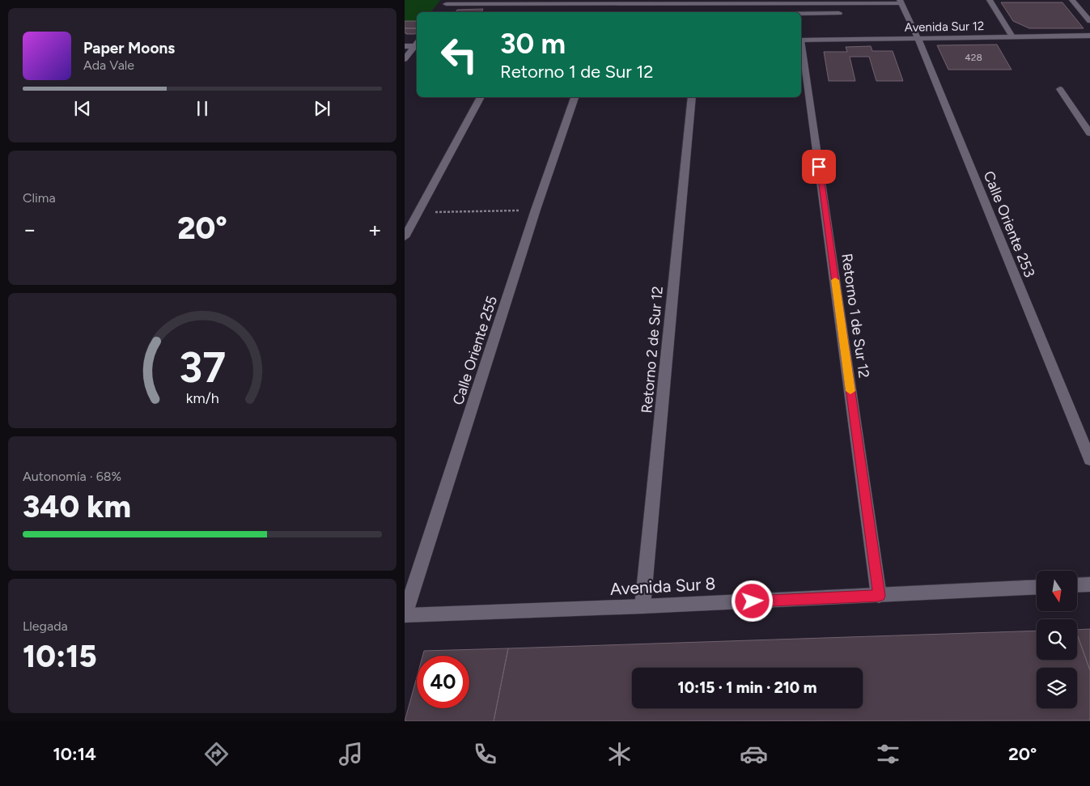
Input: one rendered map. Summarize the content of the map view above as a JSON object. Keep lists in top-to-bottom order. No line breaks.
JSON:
{"streets":{"street":["Avenida Sur 12","Calle Oriente 253","Retorno 1 de Sur 12","Retorno 2 de Sur 12","Calle Oriente 255","Avenida Sur 8"]},"crossings":[["Avenida Sur 12","Calle Oriente 253"],["Retorno 1 de Sur 12","Avenida Sur 8"],["Retorno 2 de Sur 12","Avenida Sur 8"],["Calle Oriente 255","Avenida Sur 8"]],"house_numbers":["428"],"north":"bottom","page":{"turn":["30 m","Retorno 1 de Sur 12"],"song":["Paper Moons","Ada Vale"],"tile":["Clima",["Autonomía · 68%","340 km"],["Llegada","10:15"]],"heat":["−","20°","+"],"limit":"40","trip":"10:15 · 1 min · 210 m","tabs":["10:14","20°"],"gauge":["37","km/h"]}}
